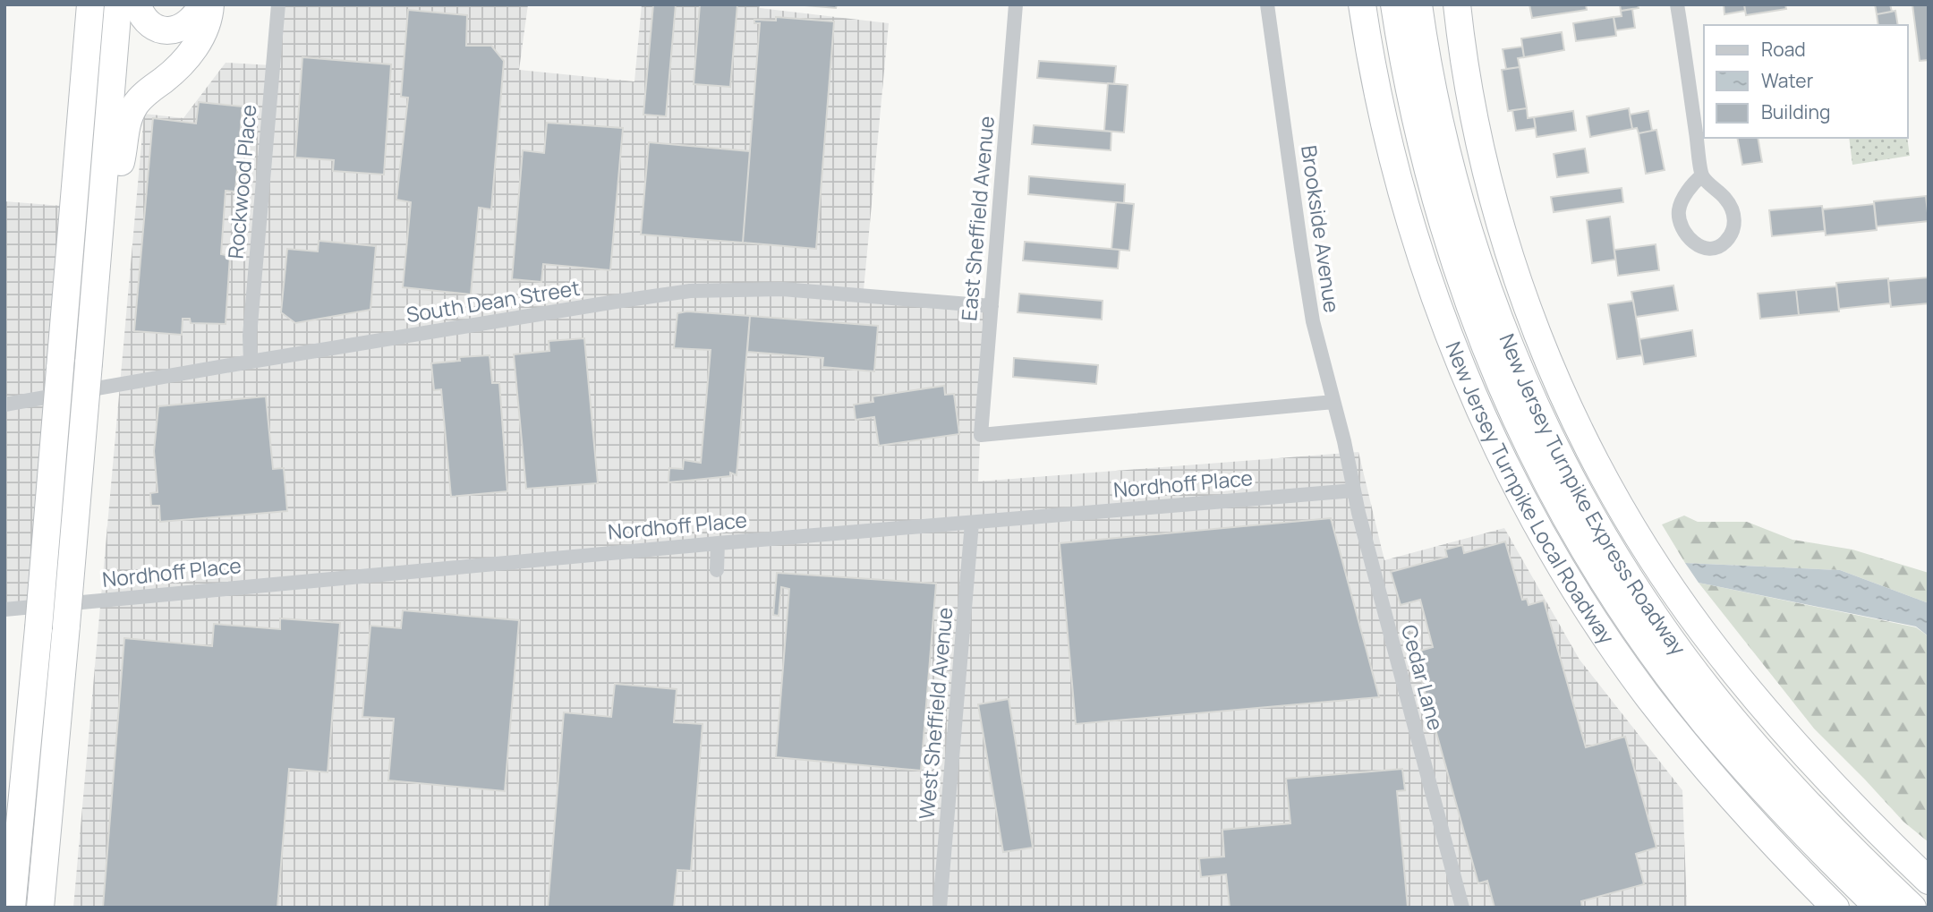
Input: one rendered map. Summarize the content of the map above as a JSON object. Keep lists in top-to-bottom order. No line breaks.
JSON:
{"streets":{"highway":["New Jersey Turnpike Local Roadway","New Jersey Turnpike Express Roadway"],"street":["Rockwood Place","East Sheffield Avenue","Brookside Avenue","South Dean Street","Nordhoff Place","Cedar Lane","West Sheffield Avenue"]},"crossings":[["Rockwood Place","South Dean Street"],["East Sheffield Avenue","Brookside Avenue"],["East Sheffield Avenue","South Dean Street"],["Brookside Avenue","Cedar Lane"],["Nordhoff Place","Cedar Lane"],["Nordhoff Place","West Sheffield Avenue"]],"legend":["Road","Water","Building"]}
